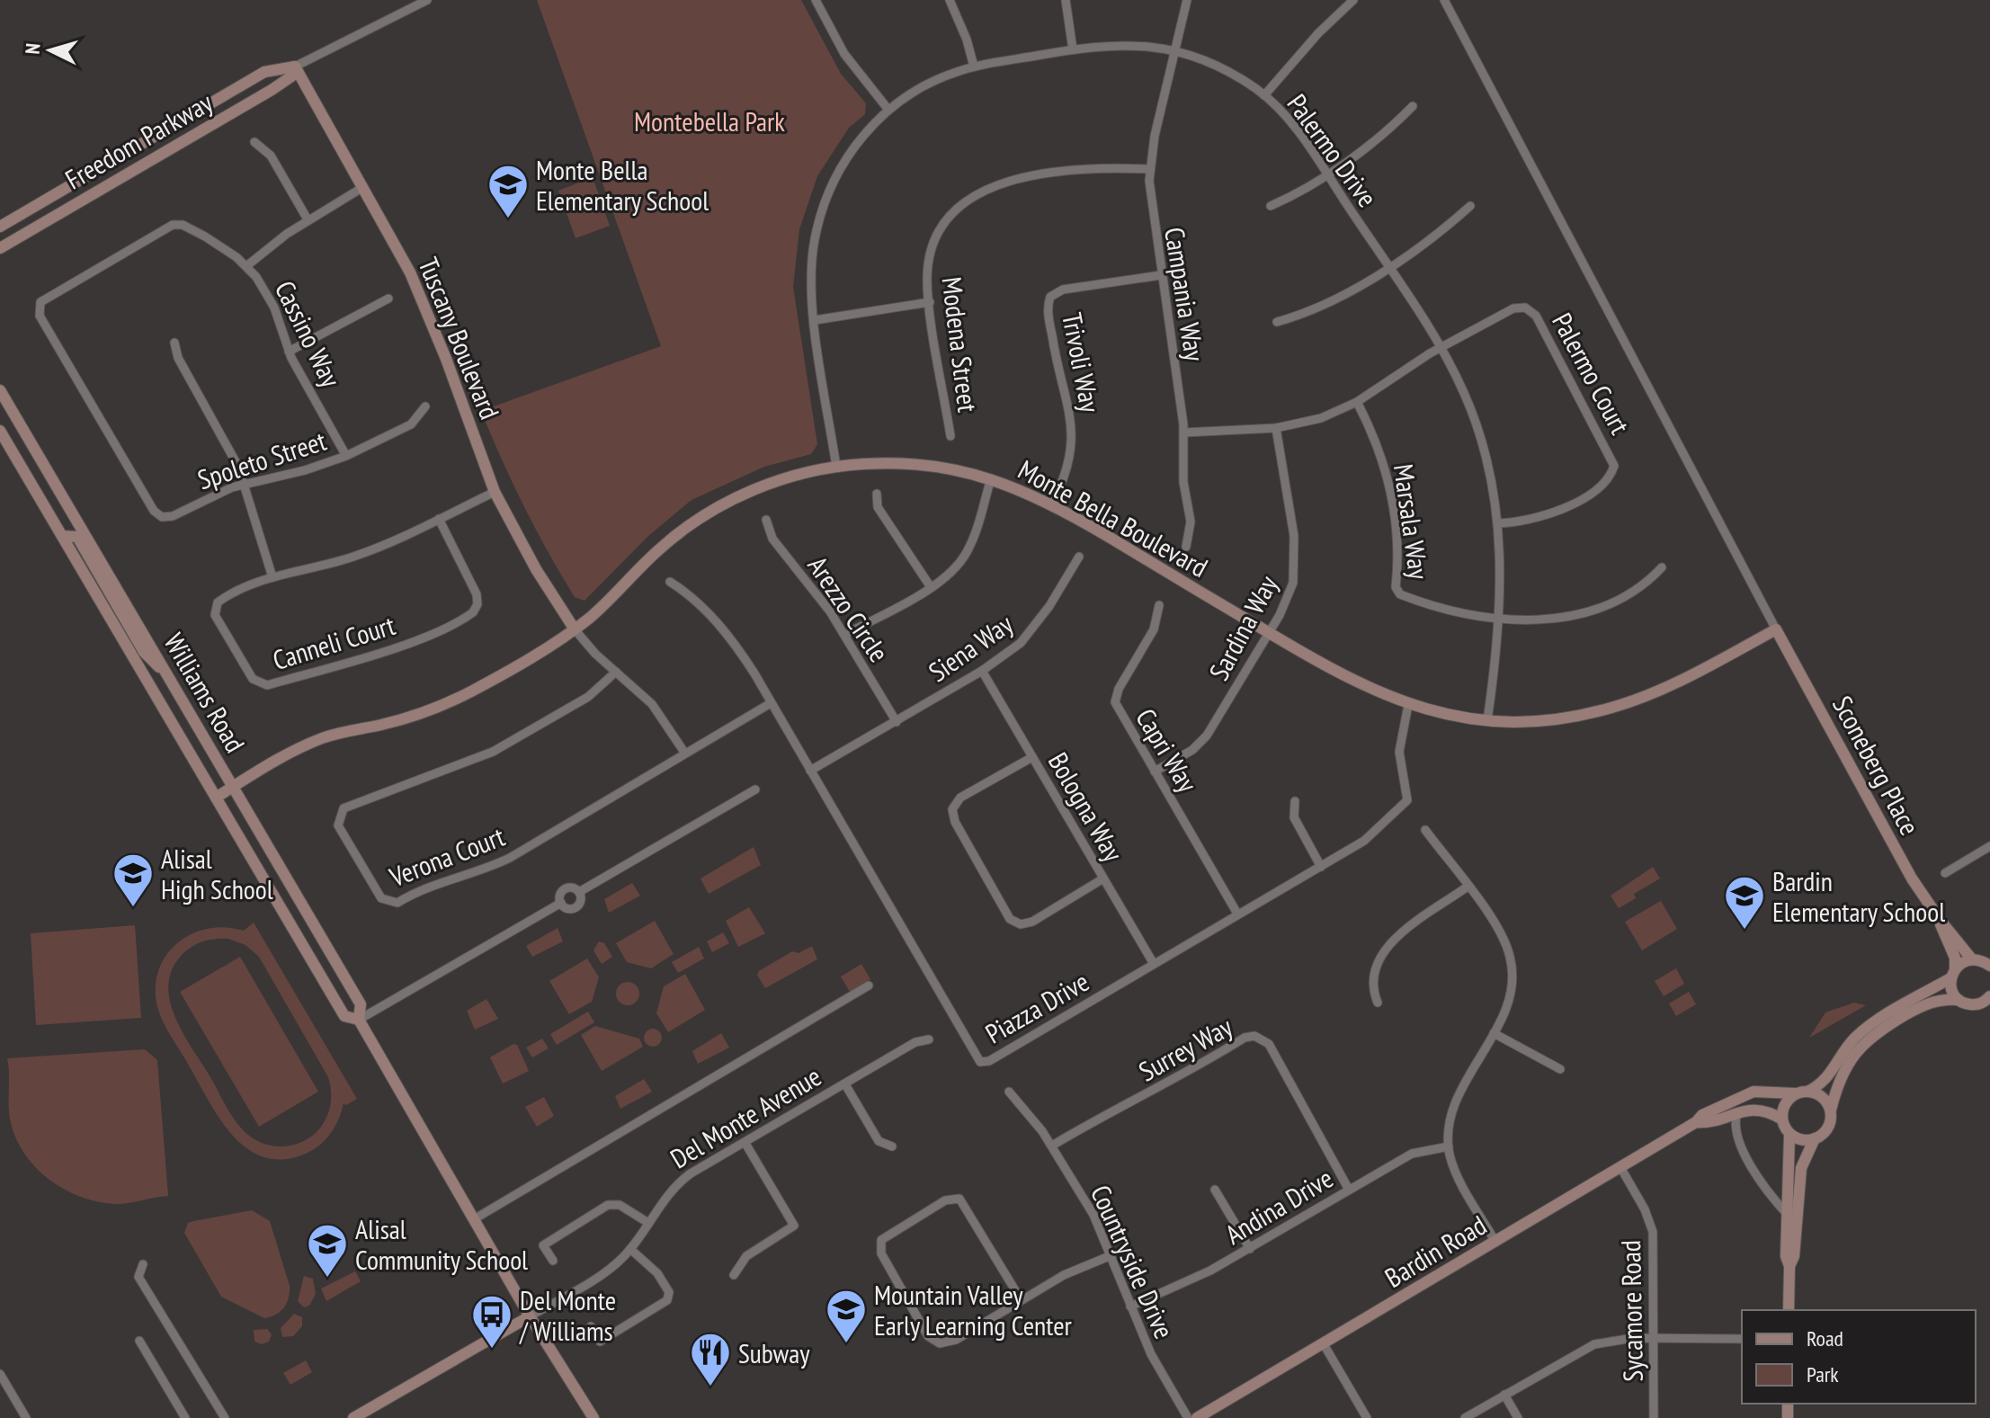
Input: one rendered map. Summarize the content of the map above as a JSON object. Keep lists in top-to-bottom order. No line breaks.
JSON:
{"streets":{"street":["Freedom Parkway","Palermo Drive","Campania Way","Cassino Way","Tuscany Boulevard","Modena Street","Trivoli Way","Palermo Court","Spoleto Street","Monte Bella Boulevard","Marsala Way","Arezzo Circle","Sardina Way","Canneli Court","Siena Way","Williams Road","Capri Way","Sconeberg Place","Bologna Way","Verona Court","Piazza Drive","Surrey Way","Del Monte Avenue","Andina Drive","Bardin Road","Countryside Drive","Sycamore Road"]},"crossings":[["Freedom Parkway","Tuscany Boulevard"],["Palermo Drive","Campania Way"],["Palermo Drive","Palermo Court"],["Palermo Drive","Monte Bella Boulevard"],["Palermo Drive","Marsala Way"],["Campania Way","Modena Street"],["Campania Way","Trivoli Way"],["Cassino Way","Spoleto Street"],["Tuscany Boulevard","Monte Bella Boulevard"],["Tuscany Boulevard","Canneli Court"],["Trivoli Way","Monte Bella Boulevard"],["Monte Bella Boulevard","Sardina Way"],["Monte Bella Boulevard","Williams Road"],["Monte Bella Boulevard","Sconeberg Place"],["Monte Bella Boulevard","Piazza Drive"],["Arezzo Circle","Siena Way"],["Sardina Way","Capri Way"],["Siena Way","Bologna Way"],["Siena Way","Piazza Drive"],["Williams Road","Del Monte Avenue"],["Capri Way","Piazza Drive"],["Bologna Way","Piazza Drive"],["Verona Court","Piazza Drive"],["Surrey Way","Andina Drive"],["Surrey Way","Countryside Drive"],["Andina Drive","Countryside Drive"],["Bardin Road","Sycamore Road"]],"parks":["Montebella Park"],"places":{"school or university":["Monte Bella Elementary School","Alisal High School","Bardin Elementary School","Alisal Community School","Mountain Valley Early Learning Center"],"bus stop":["Del Monte / Williams"],"restaurant":["Subway"]},"legend":["Road","Park"],"north":"left"}
